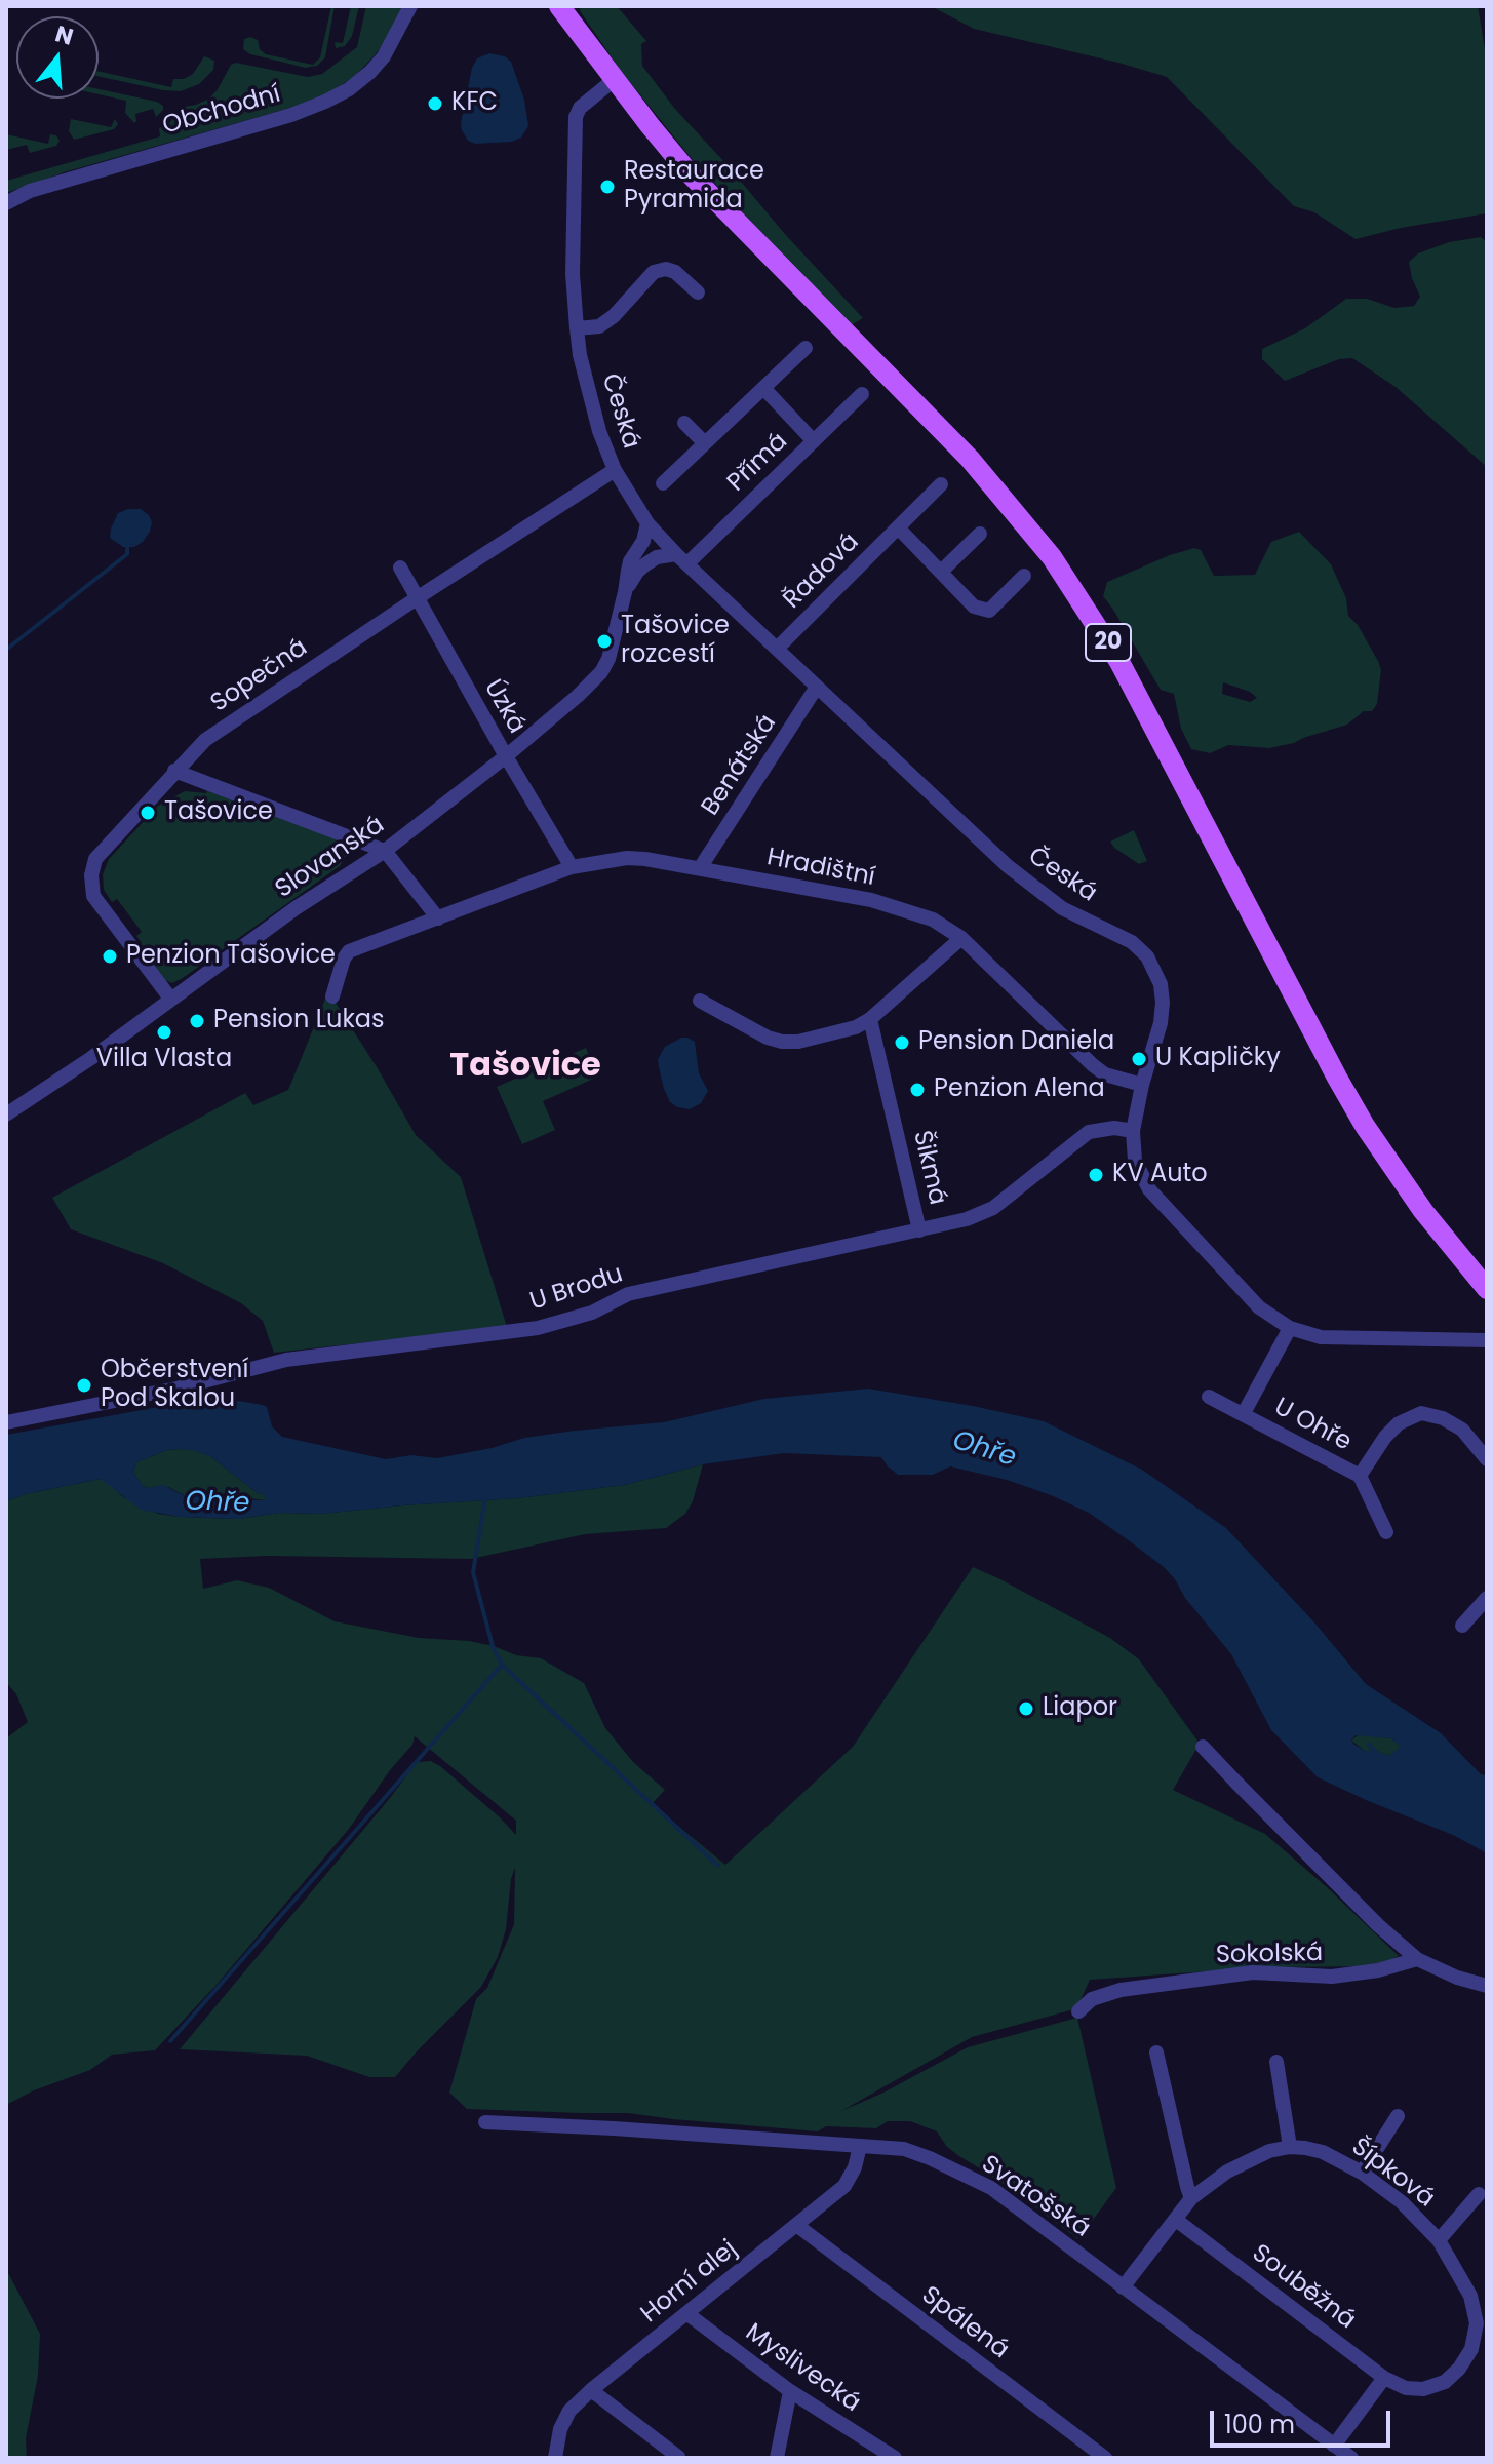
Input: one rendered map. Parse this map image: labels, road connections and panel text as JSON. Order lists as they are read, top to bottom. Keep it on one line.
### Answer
{"streets":{"main road":["20"],"street":["Obchodní","Česká","Přímá","Řadová","Sopečná","Úzká","Benátská","Slovanská","Hradištní","Šikmá","U Brodu","U Ohře","Sokolská","Šípková","Svatošská","Horní alej","Souběžná","Spálená","Myslivecká"]},"crossings":[["Česká","Přímá"],["Česká","Řadová"],["Česká","20"],["Česká","Sopečná"],["Česká","Benátská"],["Česká","Slovanská"],["Česká","Hradištní"],["Česká","U Brodu"],["Česká","U Ohře"],["Přímá","Slovanská"],["Sopečná","Úzká"],["Sopečná","Slovanská"],["Úzká","Slovanská"],["Úzká","Hradištní"],["Benátská","Hradištní"],["Šikmá","U Brodu"],["Šípková","Souběžná"],["Svatošská","Horní alej"],["Horní alej","Spálená"],["Horní alej","Myslivecká"]],"districts":["Tašovice"],"water":["Ohře"],"places":["KFC","Restaurace Pyramida","Tašovice rozcestí","Tašovice","Penzion Tašovice","Pension Lukas","Villa Vlasta","Pension Daniela","U Kapličky","Penzion Alena","KV Auto","Občerstvení Pod Skalou","Liapor"],"scale_bar":"100 m","north":"top"}
